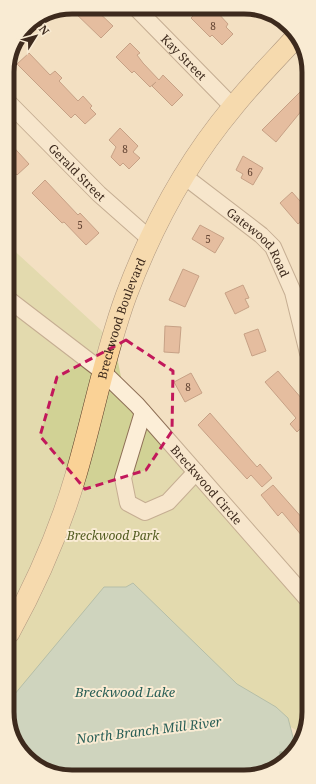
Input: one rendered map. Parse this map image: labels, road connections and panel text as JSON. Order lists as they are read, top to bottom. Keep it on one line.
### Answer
{"streets":{"main road":["Breckwood Boulevard"],"street":["Kay Street","Gerald Street","Gatewood Road","Breckwood Circle"]},"crossings":[["Kay Street","Breckwood Boulevard"],["Gerald Street","Breckwood Boulevard"],["Gatewood Road","Breckwood Boulevard"],["Breckwood Boulevard","Breckwood Circle"]],"water":["Breckwood Lake","North Branch Mill River"],"parks":["Breckwood Park"],"house_numbers":["8","8","6","5","5","8"],"north":"top right"}
